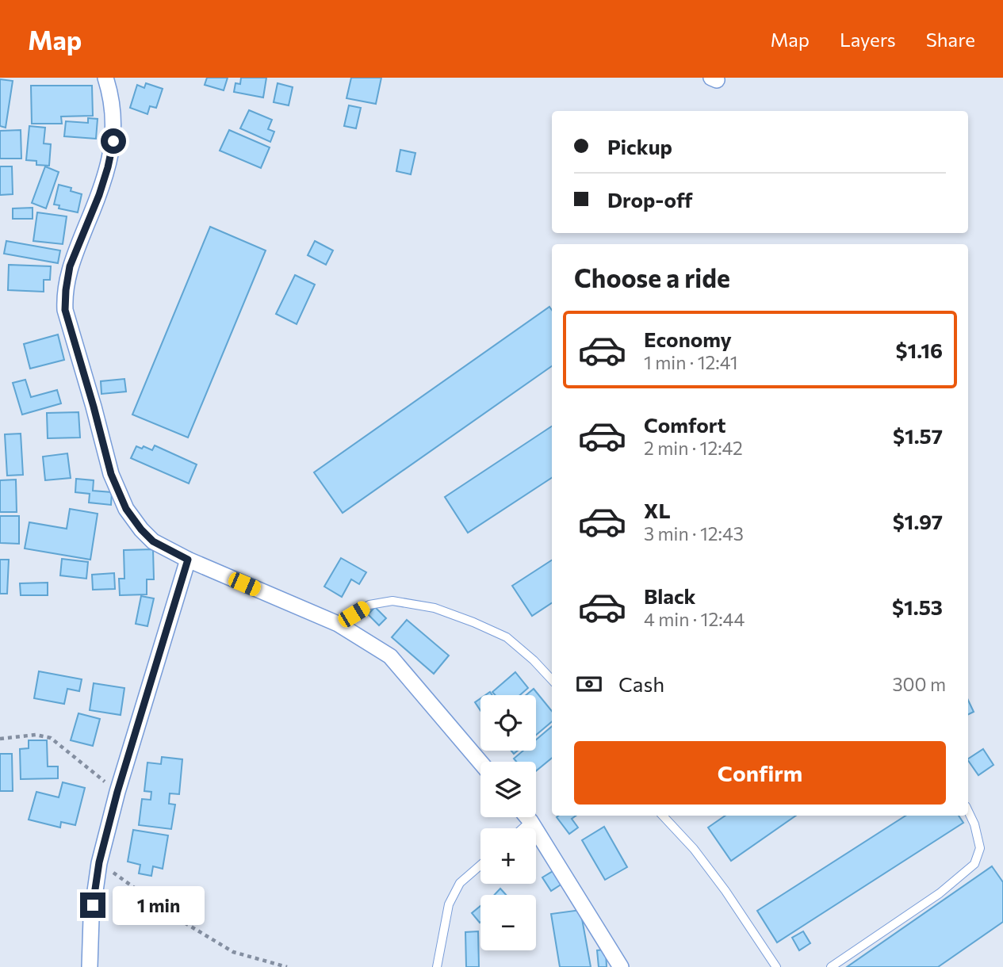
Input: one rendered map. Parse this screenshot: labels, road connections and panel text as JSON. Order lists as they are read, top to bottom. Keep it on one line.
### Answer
{"page":{"header":"Map","nav":["Map","Layers","Share"],"banner":["Pickup","Drop-off"],"heading":"Choose a ride","list":[{"name":"Economy","note":"1 min · 12:41","value":"$1.16"},{"name":"Comfort","note":"2 min · 12:42","value":"$1.57"},{"name":"XL","note":"3 min · 12:43","value":"$1.97"},{"name":"Black","note":"4 min · 12:44","value":"$1.53"}],"pay":["Cash","300 m"],"map_buttons":["+","−"],"buttons":"Confirm","bubble":"1 min"}}
